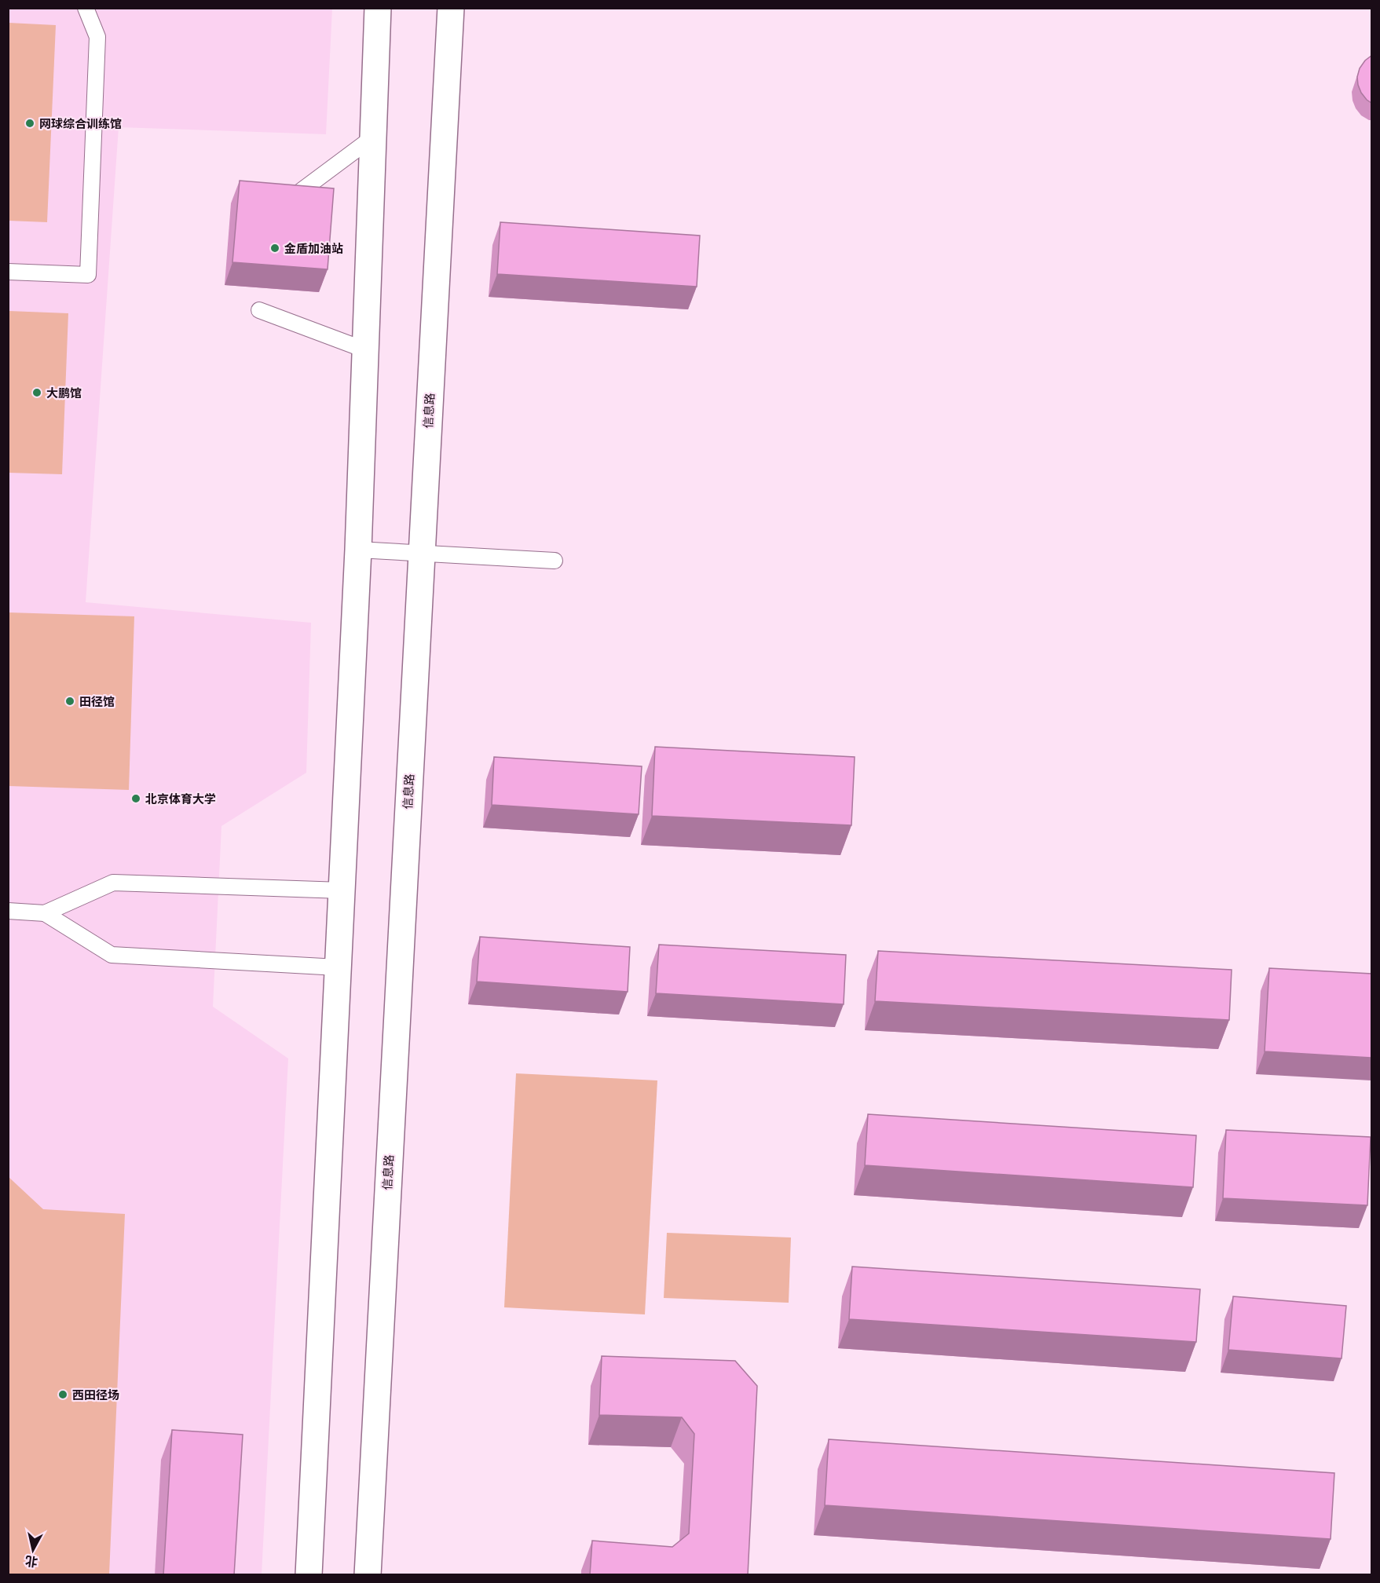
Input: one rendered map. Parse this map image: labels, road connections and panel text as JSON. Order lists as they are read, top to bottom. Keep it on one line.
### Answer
{"streets":{"main road":["信息路"]},"places":["网球综合训练馆","金盾加油站","大鹏馆","田径馆","北京体育大学","西田径场"],"north":"bottom"}
